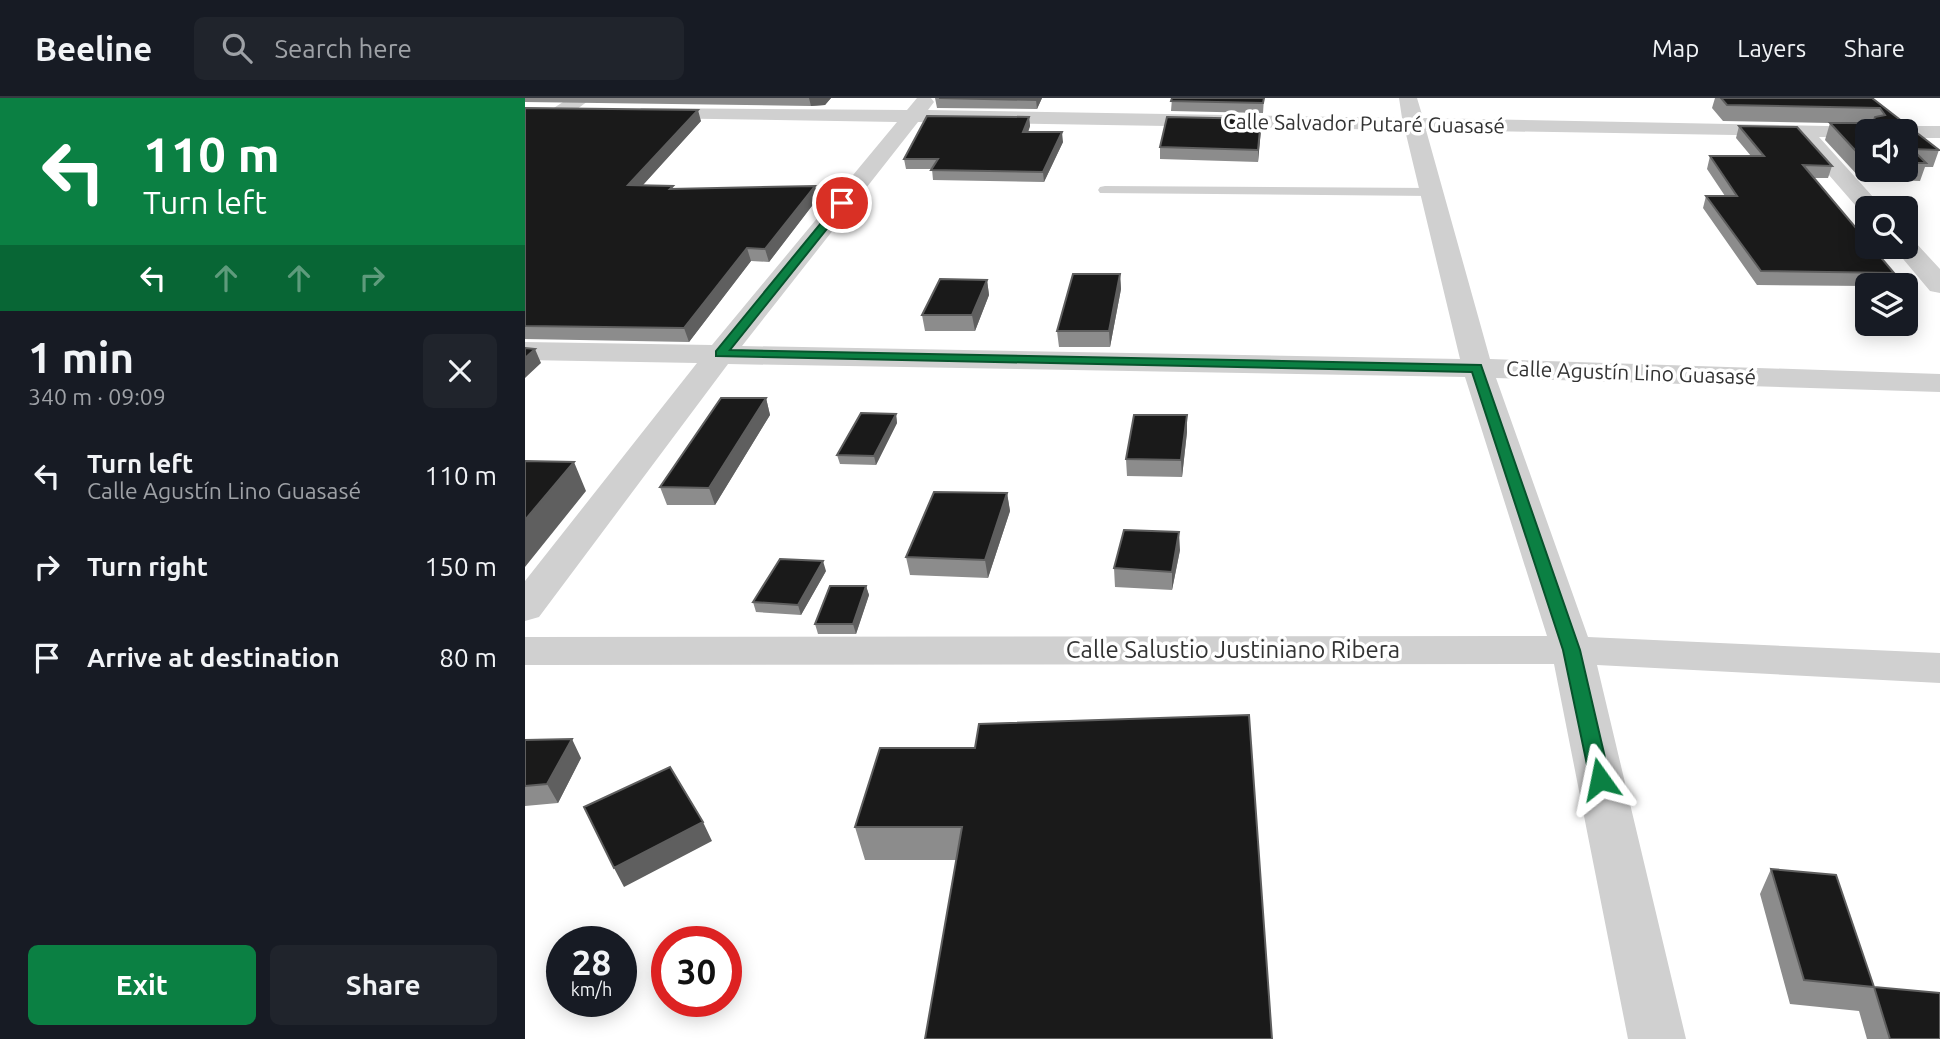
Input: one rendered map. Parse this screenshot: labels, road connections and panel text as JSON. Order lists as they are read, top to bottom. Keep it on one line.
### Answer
{"streets":{"street":["Calle Salvador Putaré Guasasé","Calle Agustín Lino Guasasé","Calle Salustio Justiniano Ribera"]},"page":{"header":"Beeline","search":"Search here","nav":["Map","Layers","Share"],"turn":["110 m","Turn left"],"heading":["1 min","340 m · 09:09"],"list":[{"name":"Turn left","note":"Calle Agustín Lino Guasasé","value":"110 m"},{"name":"Turn right","value":"150 m"},{"name":"Arrive at destination","value":"80 m"}],"speed":"28 km/h","limit":"30","buttons":["Exit","Share"]}}
